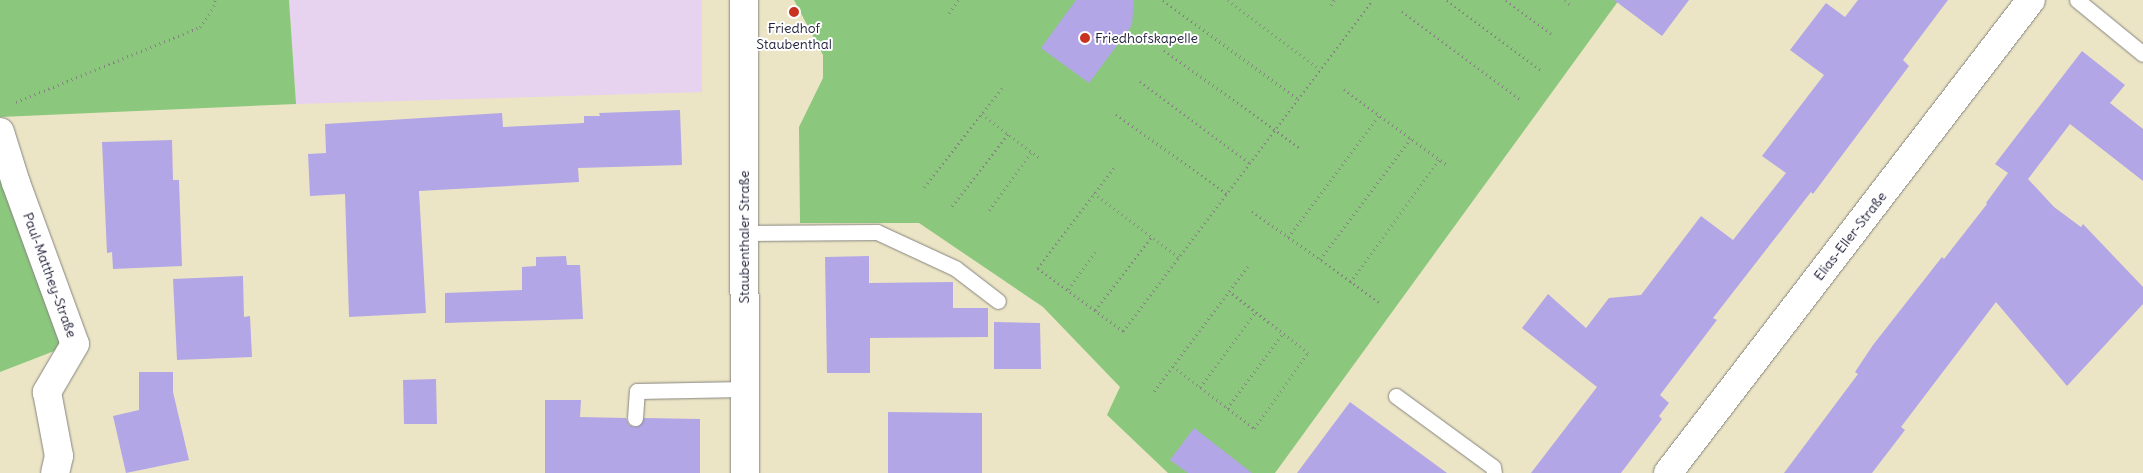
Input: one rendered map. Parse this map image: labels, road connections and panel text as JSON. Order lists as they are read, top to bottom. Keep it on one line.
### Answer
{"streets":{"street":["Elias-Eller-Straße","Staubenthaler Straße","Paul-Matthey-Straße"]},"places":["Friedhof Staubenthal","Friedhofskapelle"]}
